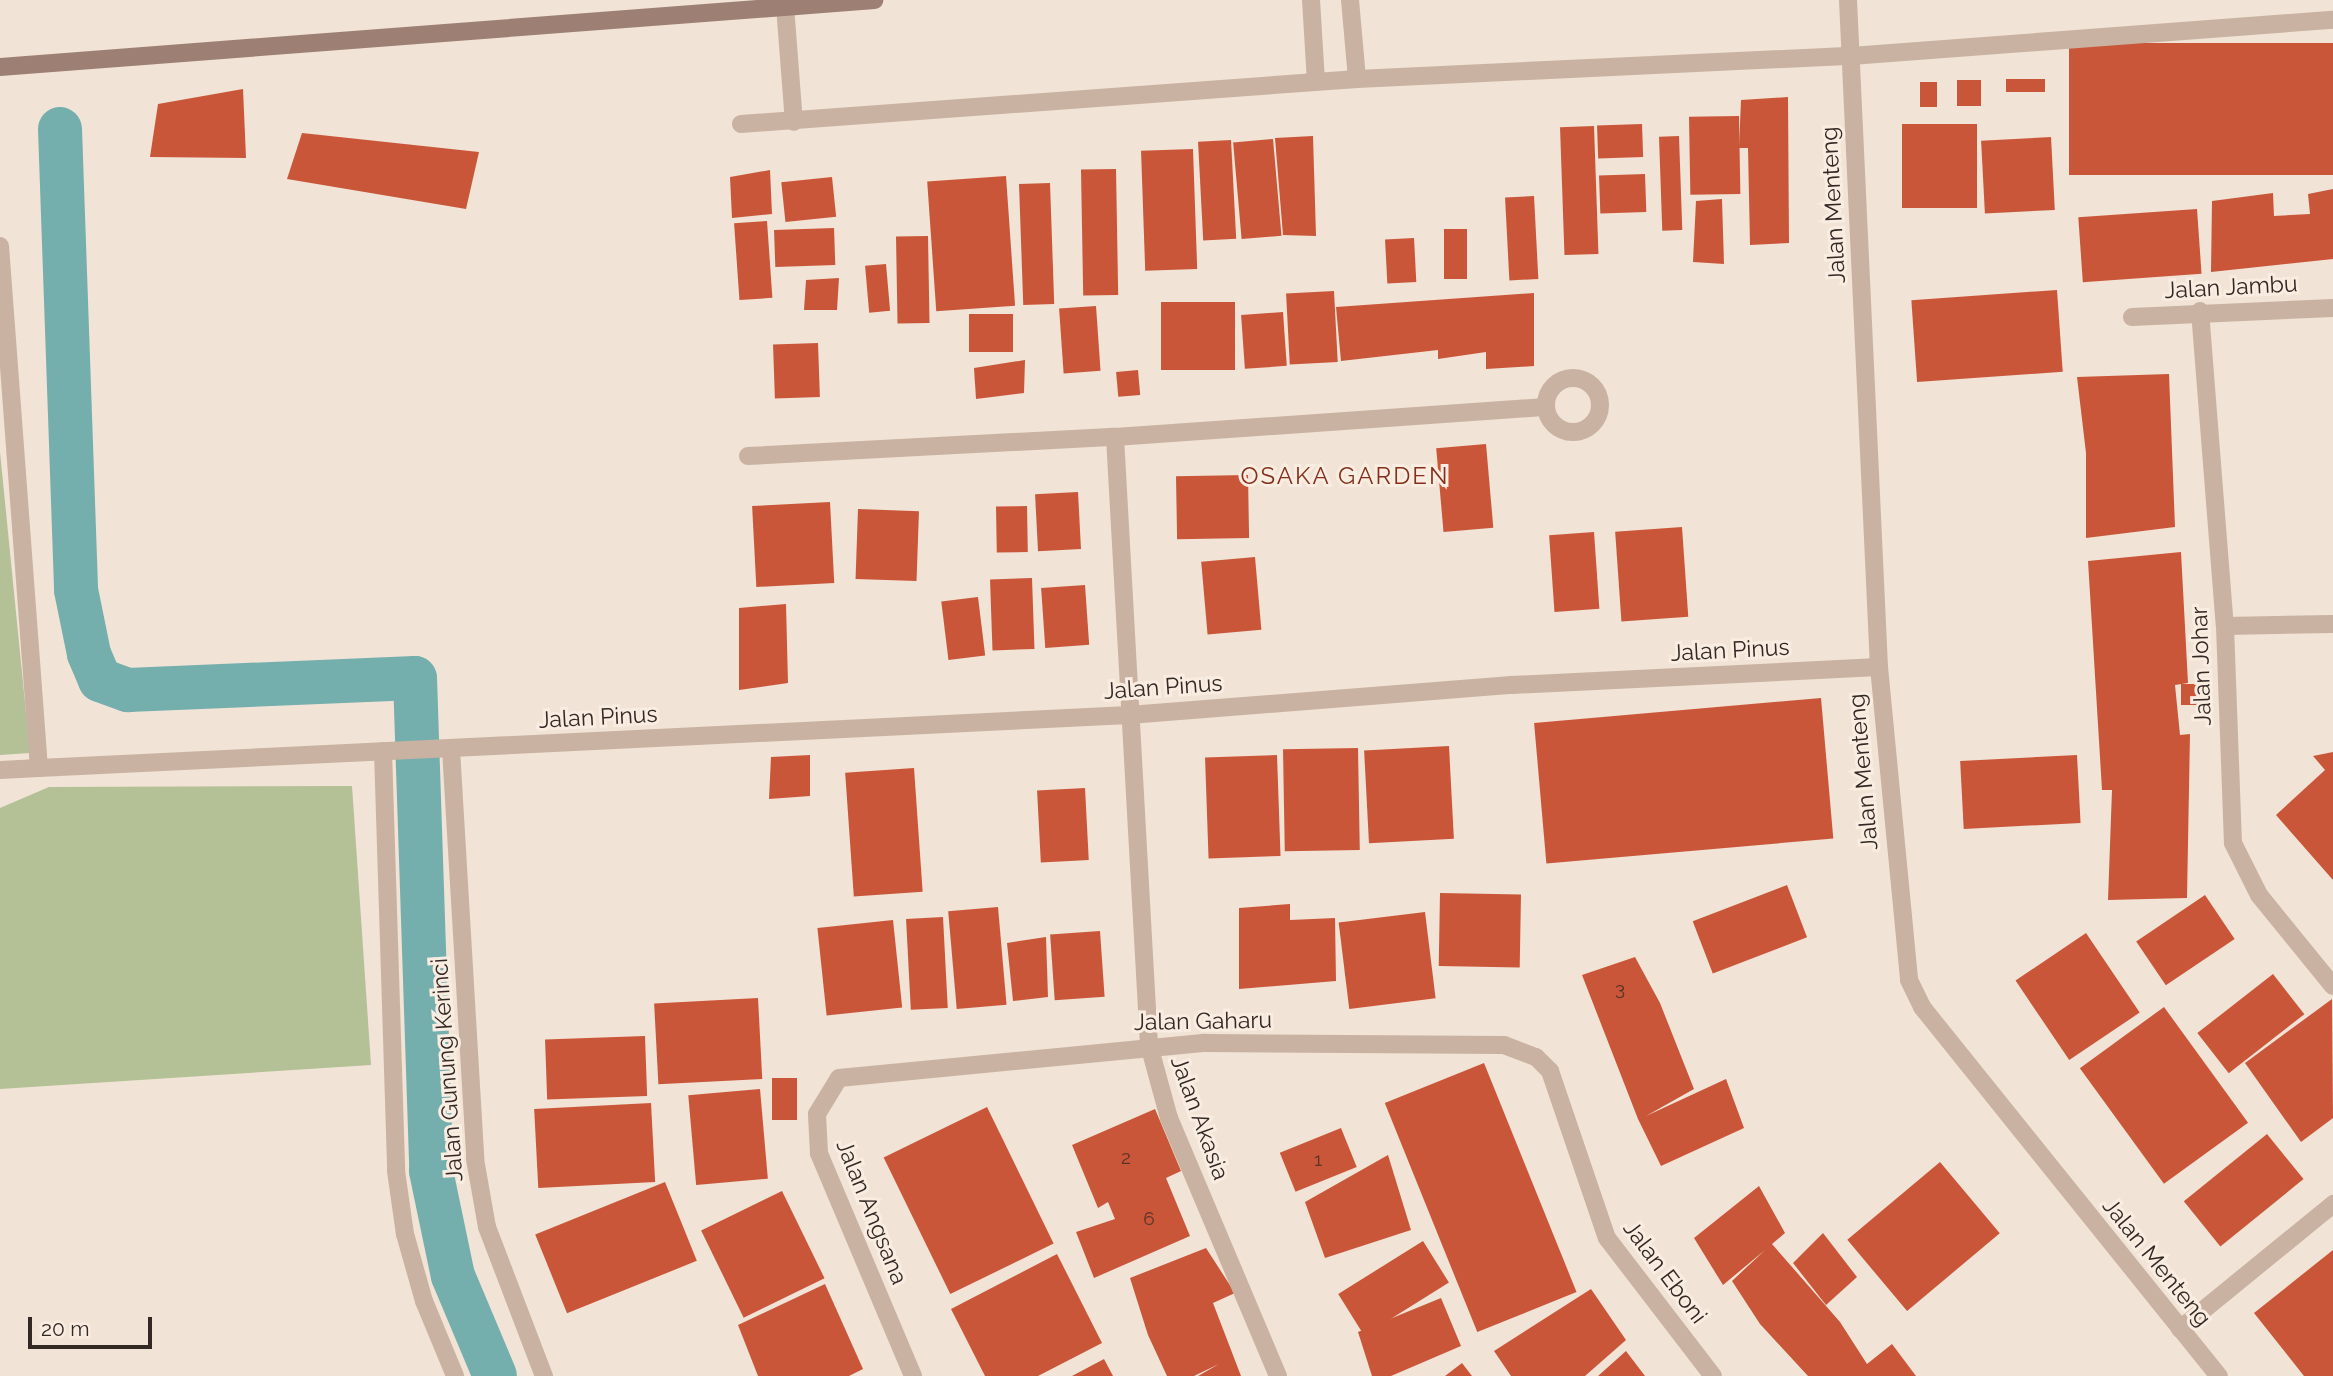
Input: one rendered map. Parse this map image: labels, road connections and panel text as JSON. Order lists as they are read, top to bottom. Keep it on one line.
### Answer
{"streets":{"street":["Jalan Menteng","Jalan Jambu","Jalan Pinus","Jalan Johar","Jalan Gaharu","Jalan Gunung Kerinci","Jalan Akasia","Jalan Angsana","Jalan Eboni"]},"crossings":[["Jalan Menteng","Jalan Pinus"],["Jalan Jambu","Jalan Johar"],["Jalan Pinus","Jalan Gunung Kerinci"],["Jalan Pinus","Jalan Akasia"],["Jalan Gaharu","Jalan Akasia"],["Jalan Gaharu","Jalan Angsana"],["Jalan Gaharu","Jalan Eboni"]],"districts":["OSAKA GARDEN"],"house_numbers":["3","2","1","6"],"scale_bar":"20 m"}
